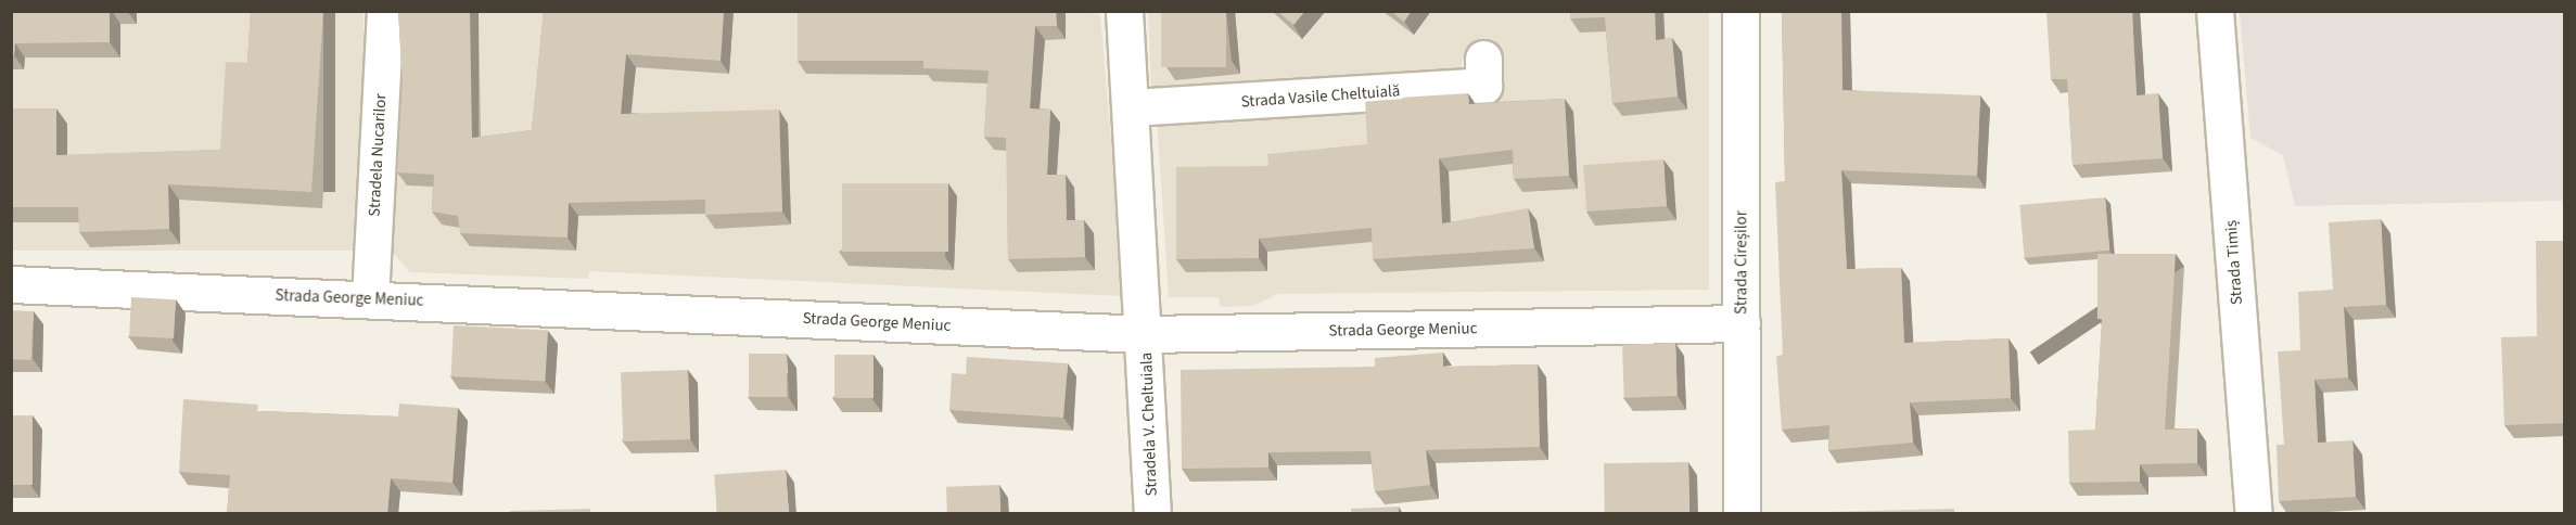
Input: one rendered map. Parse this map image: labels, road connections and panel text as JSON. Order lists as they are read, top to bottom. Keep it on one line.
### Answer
{"streets":{"street":["Strada Vasile Cheltuială","Stradela Nucarilor","Strada Cireșilor","Strada Timiș","Strada George Meniuc","Stradela V. Cheltuiala"]},"crossings":[["Stradela Nucarilor","Strada George Meniuc"],["Strada Cireșilor","Strada George Meniuc"],["Strada George Meniuc","Stradela V. Cheltuiala"]]}
